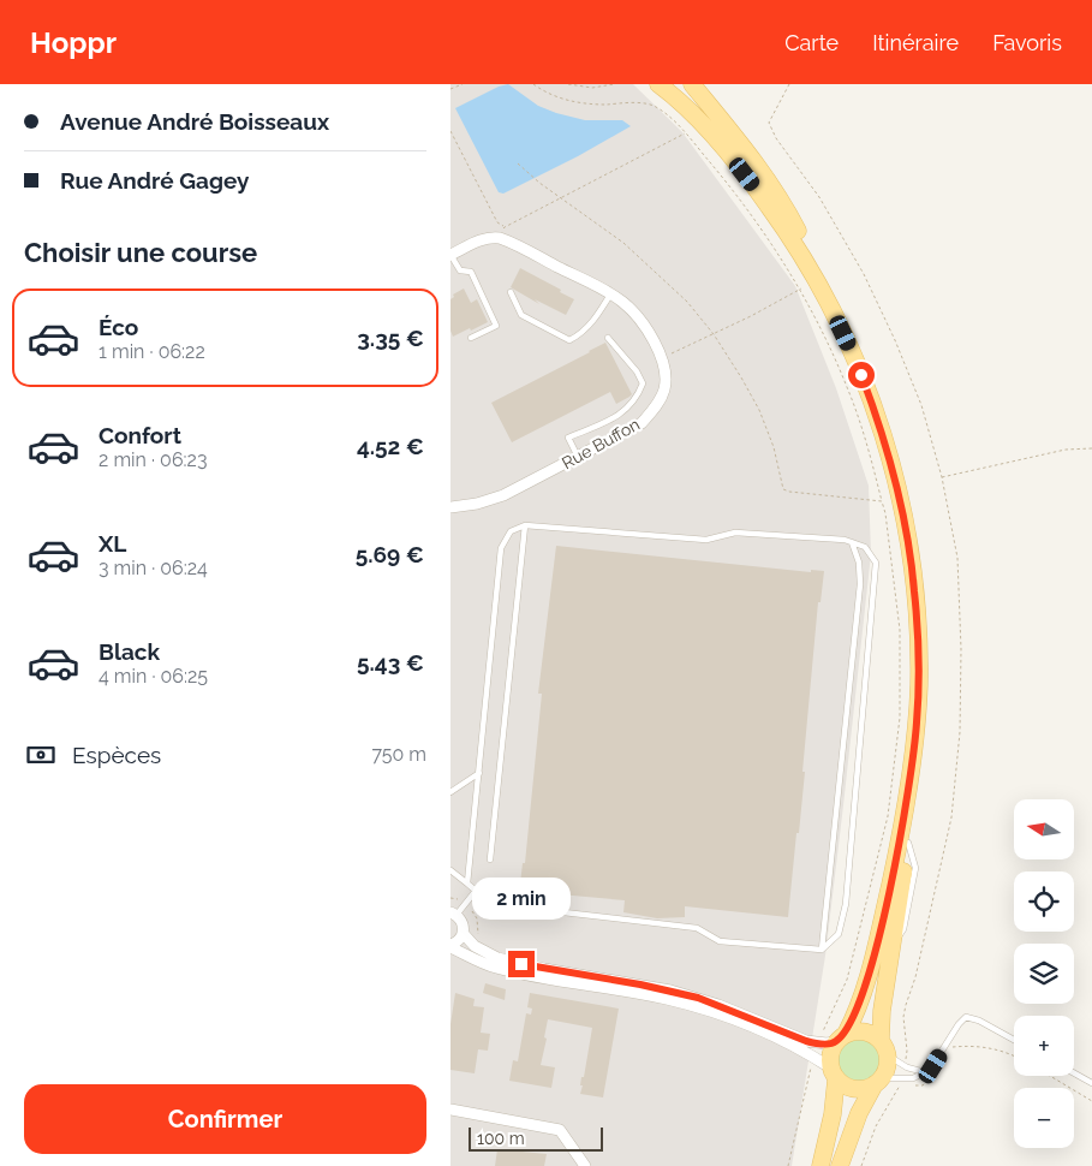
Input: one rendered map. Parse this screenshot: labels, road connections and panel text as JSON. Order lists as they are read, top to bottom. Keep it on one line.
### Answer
{"streets":{"street":["Rue Buffon"]},"scale_bar":"100 m","north":"left","page":{"header":"Hoppr","nav":["Carte","Itinéraire","Favoris"],"banner":["Avenue André Boisseaux","Rue André Gagey"],"heading":"Choisir une course","list":[{"name":"Éco","note":"1 min · 06:22","value":"3.35 €"},{"name":"Confort","note":"2 min · 06:23","value":"4.52 €"},{"name":"XL","note":"3 min · 06:24","value":"5.69 €"},{"name":"Black","note":"4 min · 06:25","value":"5.43 €"}],"pay":["Espèces","750 m"],"map_buttons":["+","−"],"bubble":"2 min","buttons":"Confirmer","scale":"100 m"}}
